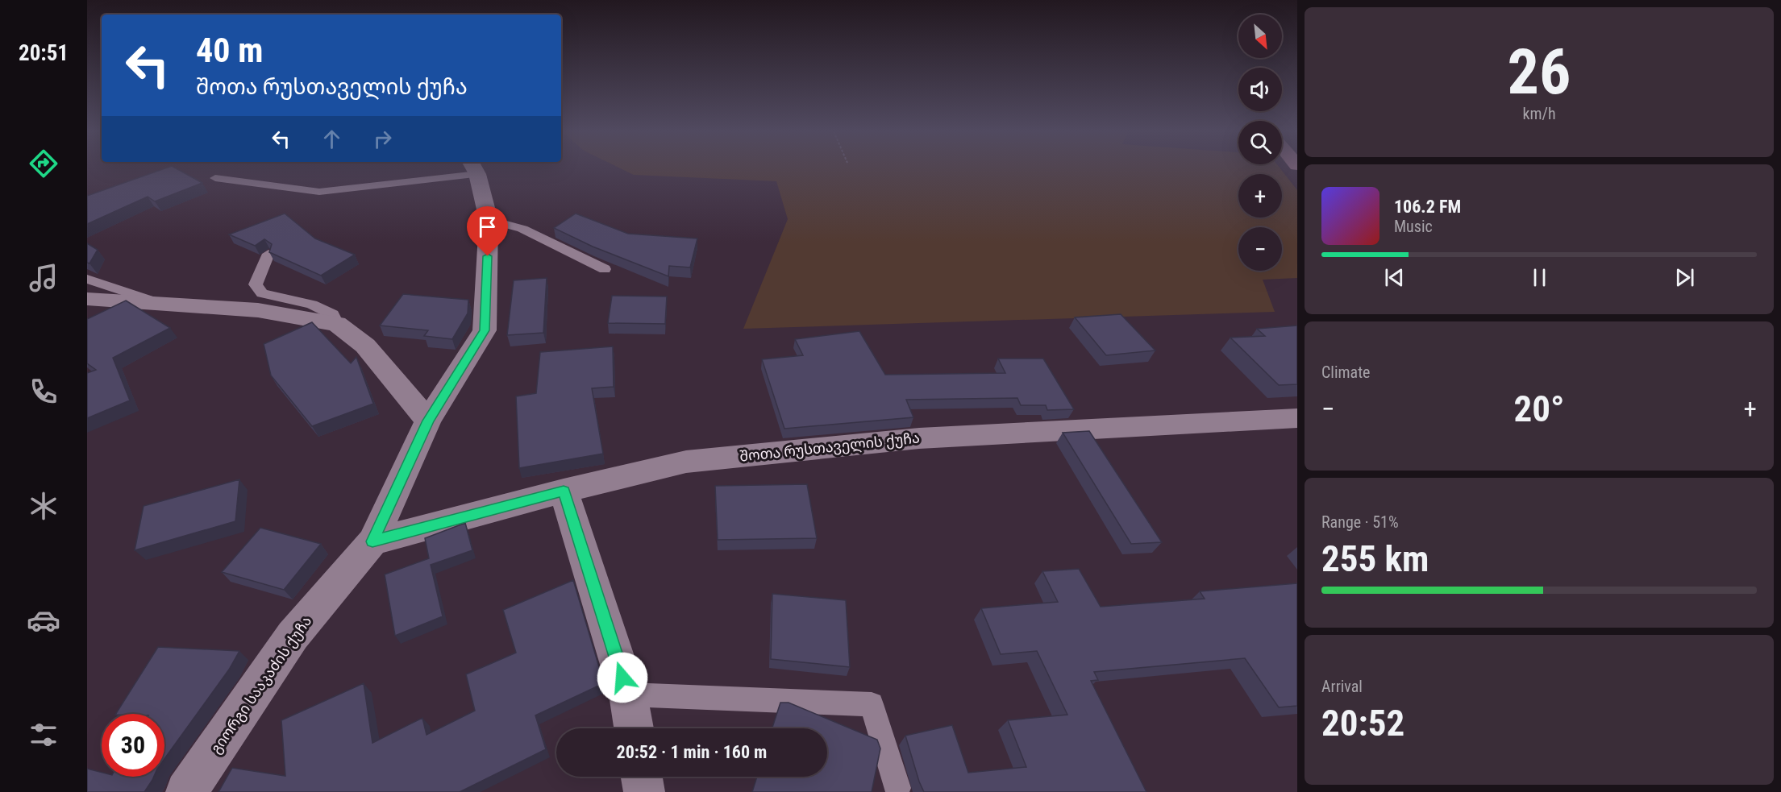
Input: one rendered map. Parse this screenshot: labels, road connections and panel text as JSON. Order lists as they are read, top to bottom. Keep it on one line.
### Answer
{"streets":{"street":["შოთა რუსთაველის ქუჩა","გიორგი სააკაძის ქუჩა"]},"crossings":[["შოთა რუსთაველის ქუჩა","გიორგი სააკაძის ქუჩა"]],"north":"bottom right","page":{"tabs":"20:51","tile":[["26","km/h"],"Climate",["Range · 51%","255 km"],["Arrival","20:52"]],"map_buttons":["+","−"],"turn":["40 m","შოთა რუსთაველის ქუჩა"],"song":["106.2 FM","Music"],"heat":["−","20°","+"],"limit":"30","trip":"20:52 · 1 min · 160 m"}}
